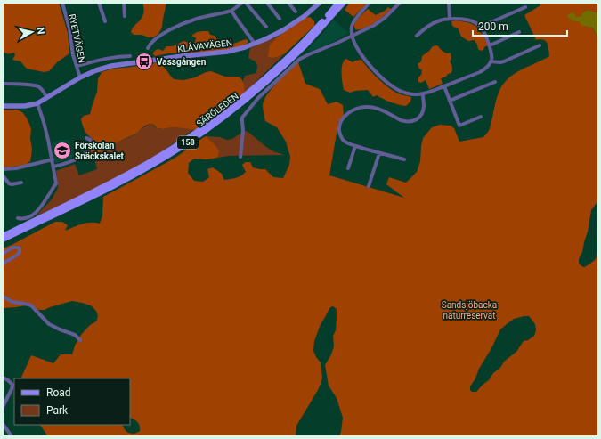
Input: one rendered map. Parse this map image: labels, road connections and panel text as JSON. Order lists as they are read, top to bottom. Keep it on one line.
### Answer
{"streets":{"main road":["SÄRÖLEDEN","158"],"street":["RYETVÄGEN","KLÅVAVÄGEN"]},"crossings":[["RYETVÄGEN","KLÅVAVÄGEN"]],"parks":["Sandsjöbacka naturreservat"],"places":{"bus stop":["Vassgången"],"school or university":["Förskolan Snäckskalet"]},"legend":["Road","Park"],"scale_bar":"200 m","north":"right"}
